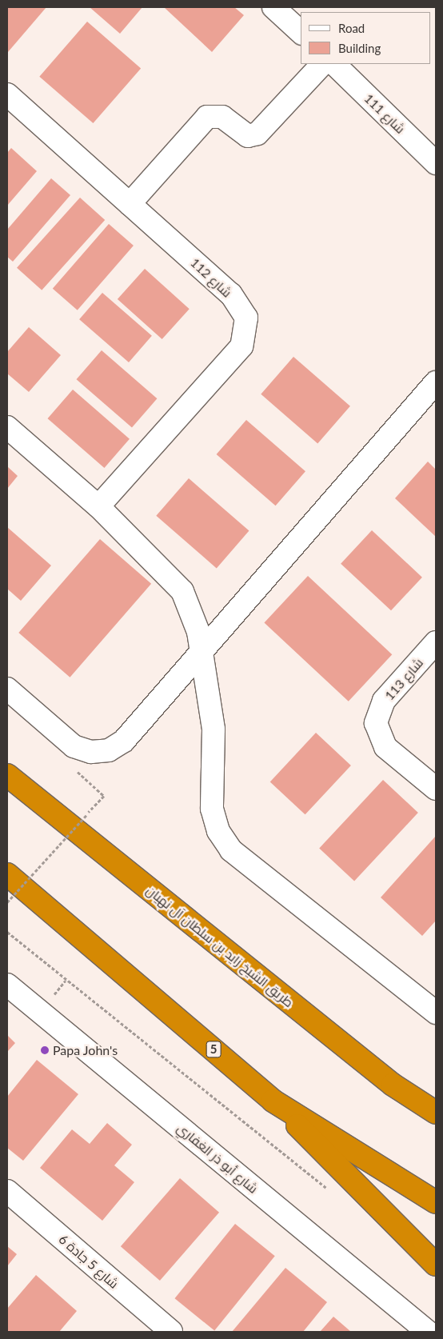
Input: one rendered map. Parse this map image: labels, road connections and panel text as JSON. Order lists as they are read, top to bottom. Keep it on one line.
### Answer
{"streets":{"highway":["طريق الشيخ زايد بن سلطان آل نهيان","5"],"street":["شارع 111","شارع 112","شارع 113","شارع أبو ذر الغفاري","شارع 5 جادة 6"]},"places":["Papa John's"],"legend":["Road","Building"]}
